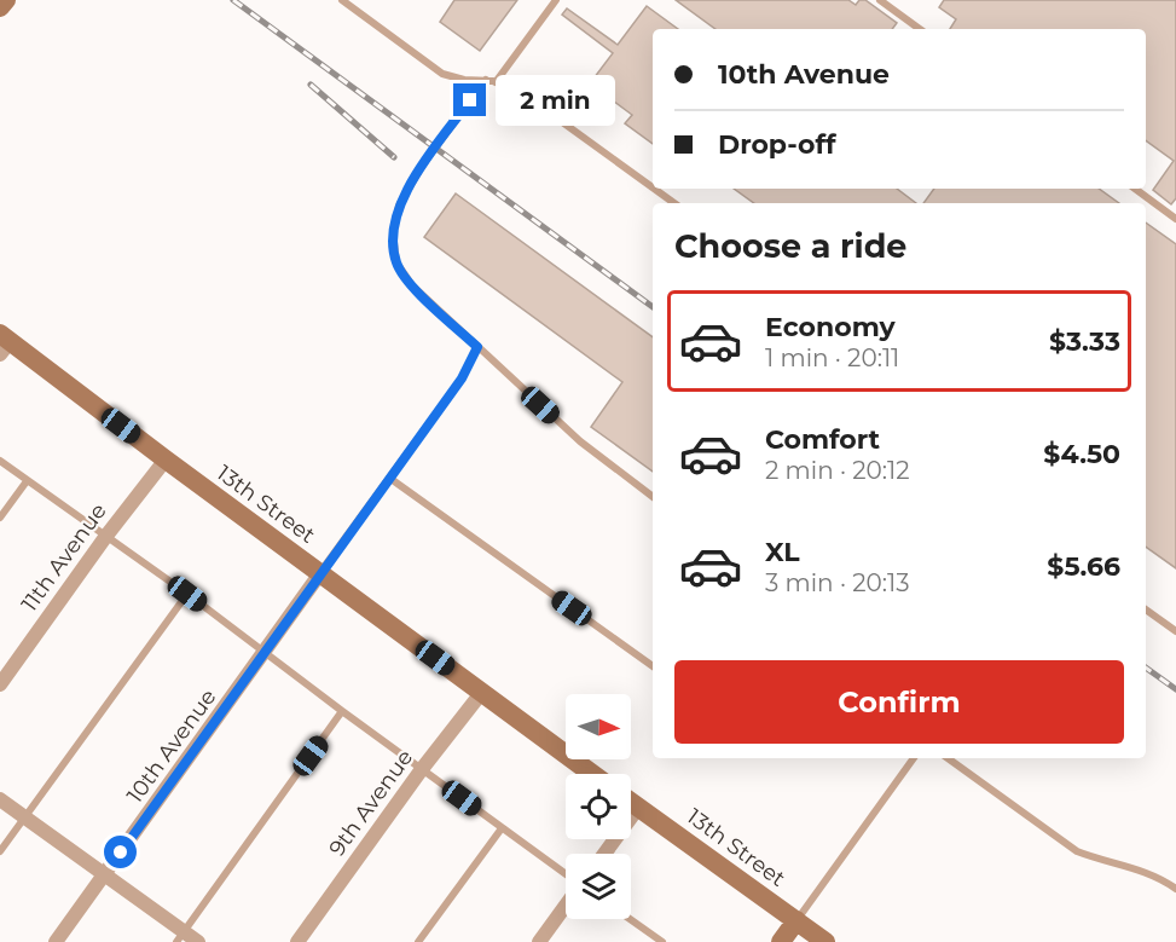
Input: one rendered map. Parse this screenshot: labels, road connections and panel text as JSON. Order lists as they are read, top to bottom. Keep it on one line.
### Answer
{"streets":{"street":["13th Street","11th Avenue","10th Avenue","9th Avenue"]},"crossings":[["13th Street","11th Avenue"],["13th Street","10th Avenue"],["13th Street","9th Avenue"]],"north":"right","page":{"banner":["10th Avenue","Drop-off"],"bubble":"2 min","heading":"Choose a ride","list":[{"name":"Economy","note":"1 min · 20:11","value":"$3.33"},{"name":"Comfort","note":"2 min · 20:12","value":"$4.50"},{"name":"XL","note":"3 min · 20:13","value":"$5.66"}],"buttons":"Confirm"}}
